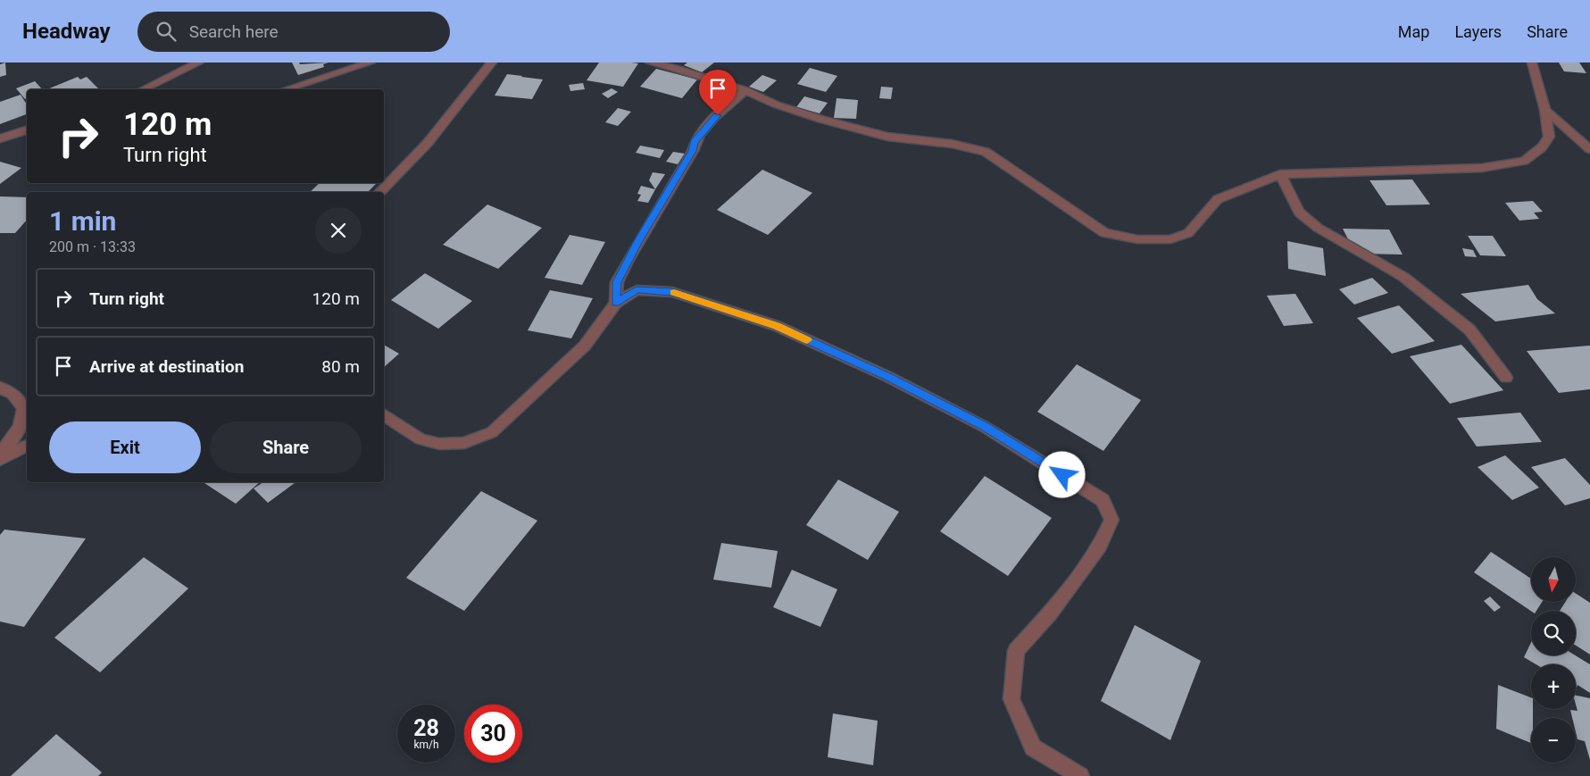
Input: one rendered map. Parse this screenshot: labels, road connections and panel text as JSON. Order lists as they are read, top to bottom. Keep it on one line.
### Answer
{"north":"bottom","page":{"header":"Headway","search":"Search here","nav":["Map","Layers","Share"],"turn":["120 m","Turn right"],"heading":["1 min","200 m · 13:33"],"list":[{"name":"Turn right","value":"120 m"},{"name":"Arrive at destination","value":"80 m"}],"buttons":["Exit","Share"],"map_buttons":["+","−"],"speed":"28 km/h","limit":"30"}}
